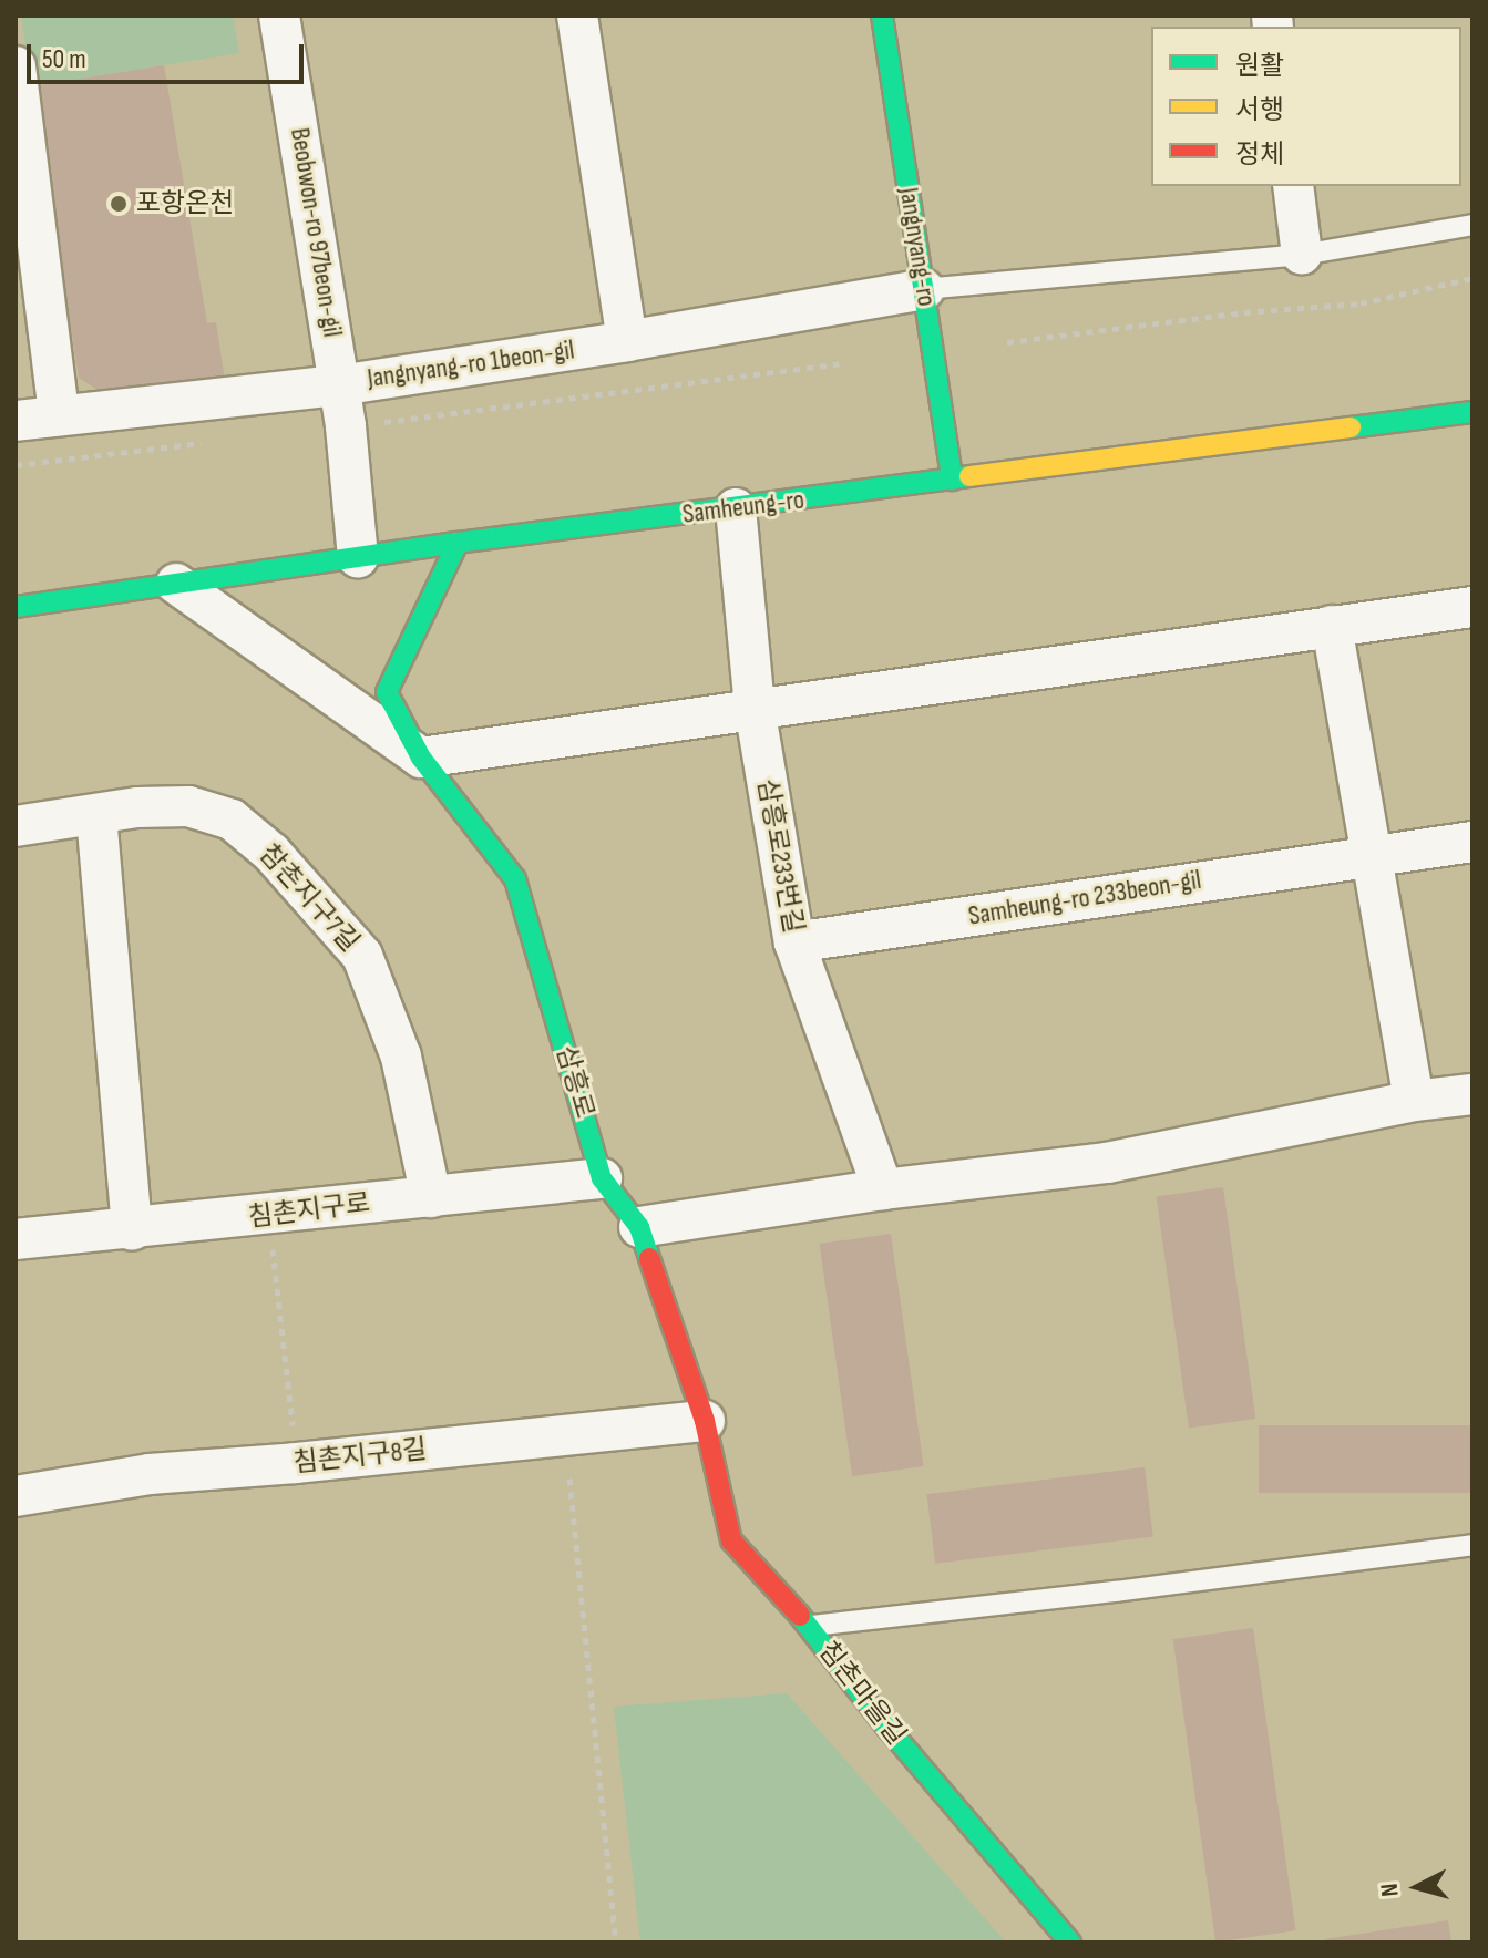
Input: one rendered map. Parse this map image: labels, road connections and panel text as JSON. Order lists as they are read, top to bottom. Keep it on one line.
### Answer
{"streets":{"main road":["Jangnyang-ro","Samheung-ro","삼흥로","침촌마을길"],"street":["Beobwon-ro 97beon-gil","Jangnyang-ro 1beon-gil","삼흥로233번길","참촌지구7길","Samheung-ro 233beon-gil","침촌지구로","침촌지구8길"]},"crossings":[["Beobwon-ro 97beon-gil","Jangnyang-ro 1beon-gil"],["Beobwon-ro 97beon-gil","Samheung-ro"],["Jangnyang-ro","Jangnyang-ro 1beon-gil"],["Jangnyang-ro","Samheung-ro"],["Samheung-ro","삼흥로233번길"],["Samheung-ro","삼흥로"],["삼흥로233번길","Samheung-ro 233beon-gil"],["참촌지구7길","침촌지구로"],["삼흥로","침촌지구로"],["삼흥로","침촌지구8길"],["삼흥로","침촌마을길"],["침촌지구8길","침촌마을길"]],"places":["포항온천"],"legend":["원활","서행","정체"],"scale_bar":"50 m","north":"left"}
